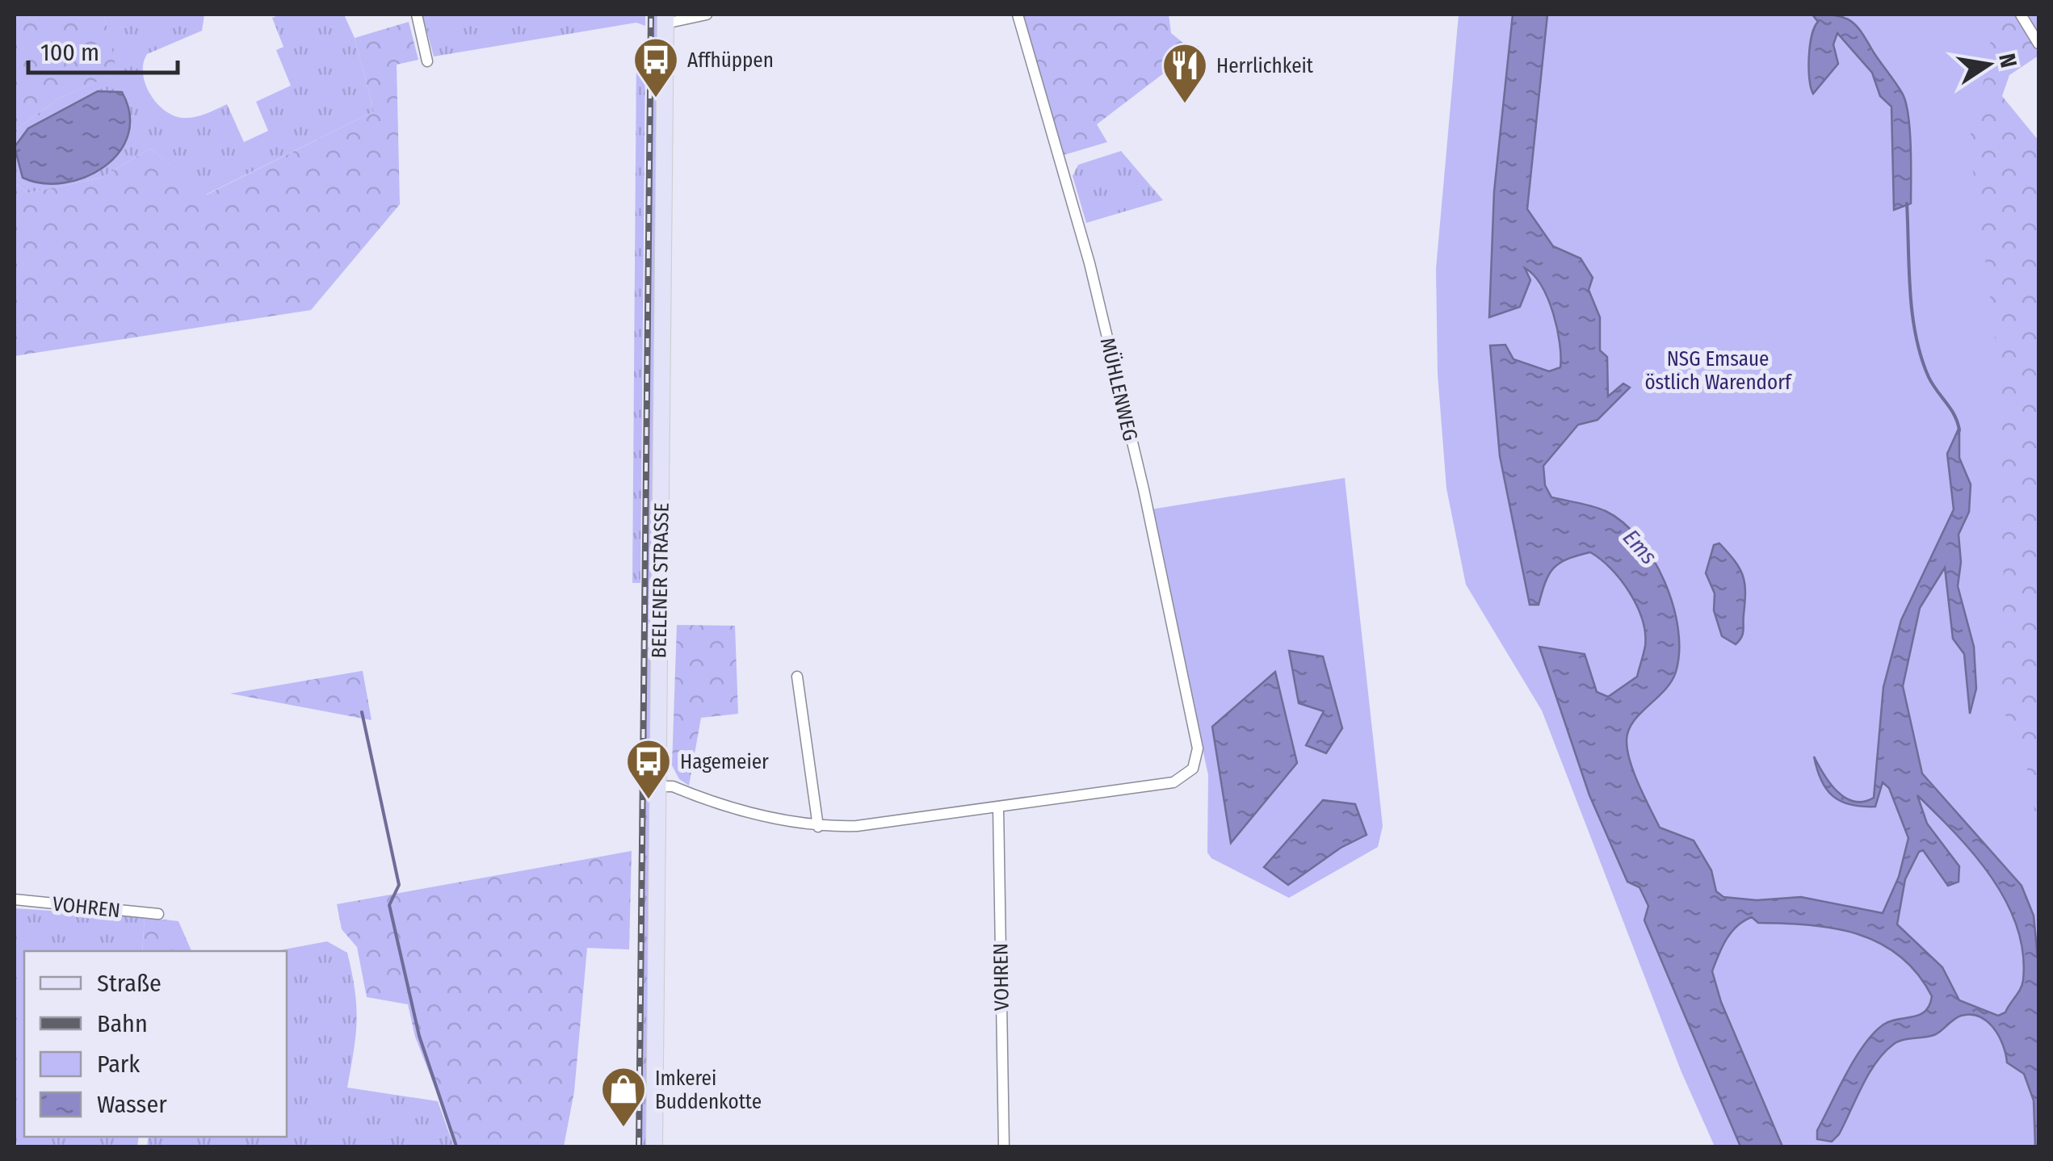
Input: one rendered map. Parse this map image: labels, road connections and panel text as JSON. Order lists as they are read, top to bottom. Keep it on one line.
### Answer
{"streets":{"main road":["BEELENER STRASSE"],"street":["MÜHLENWEG","VOHREN"]},"crossings":[["MÜHLENWEG","VOHREN"]],"water":["Ems"],"parks":["NSG Emsaue östlich Warendorf"],"places":{"bus stop":["Affhüppen","Hagemeier"],"restaurant":["Herrlichkeit"],"shop":["Imkerei Buddenkotte"]},"legend":["Straße","Bahn","Park","Wasser"],"scale_bar":"100 m","north":"right"}
